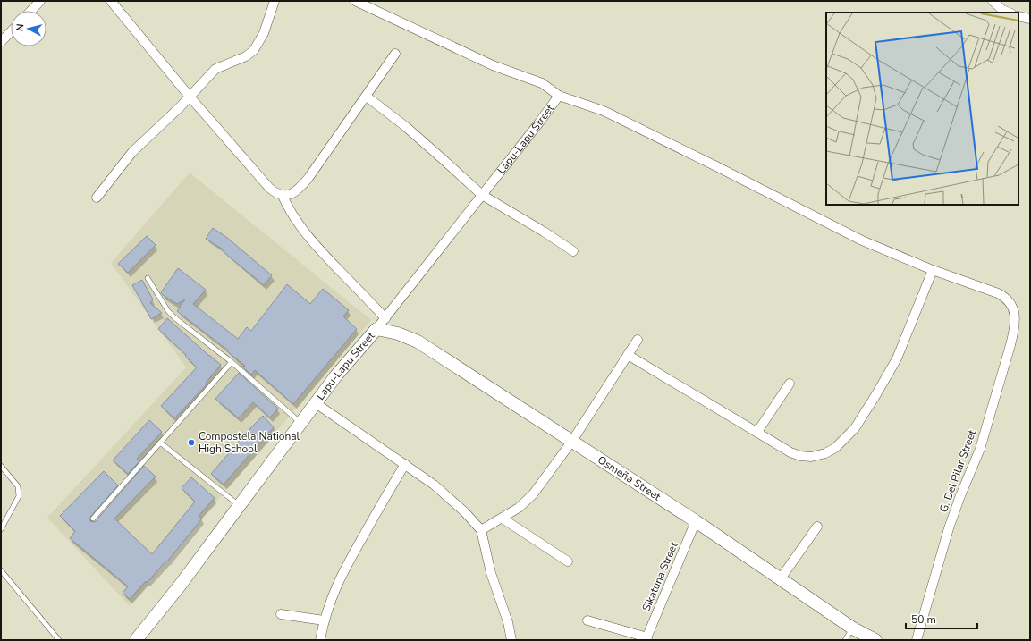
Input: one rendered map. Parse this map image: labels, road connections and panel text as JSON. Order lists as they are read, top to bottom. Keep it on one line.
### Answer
{"streets":{"street":["Lapu-Lapu Street","G. Del Pilar Street","Osmeña Street","Sikatuna Street"]},"crossings":[["Lapu-Lapu Street","Osmeña Street"],["Osmeña Street","Sikatuna Street"]],"places":["Compostela National High School"],"scale_bar":"50 m","north":"left"}
